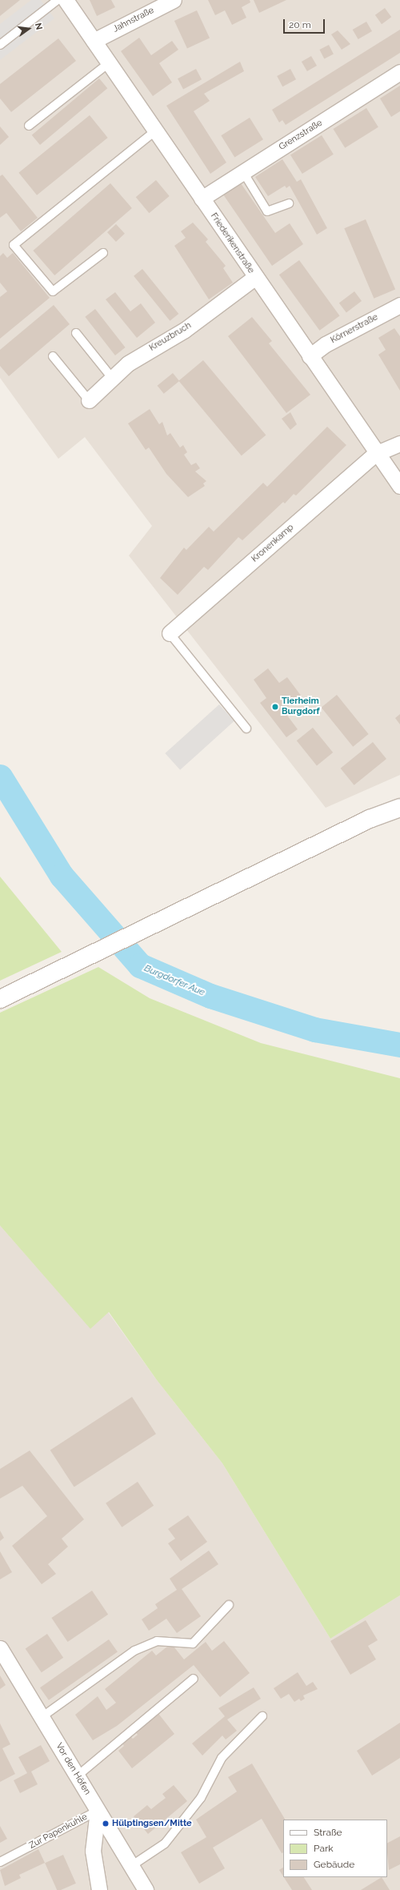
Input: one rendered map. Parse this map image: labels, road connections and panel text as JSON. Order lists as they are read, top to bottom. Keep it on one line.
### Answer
{"streets":{"street":["Jahnstraße","Grenzstraße","Friederikenstraße","Körnerstraße","Kreuzbruch","Kronenkamp","Vor den Höfen","Zur Papenkuhle"]},"crossings":[["Jahnstraße","Friederikenstraße"],["Grenzstraße","Friederikenstraße"],["Friederikenstraße","Körnerstraße"],["Friederikenstraße","Kreuzbruch"],["Friederikenstraße","Kronenkamp"],["Vor den Höfen","Zur Papenkuhle"]],"water":["Burgdorfer Aue"],"places":["Tierheim Burgdorf","Hülptingsen/Mitte"],"legend":["Straße","Park","Gebäude"],"scale_bar":"20 m","north":"right"}
